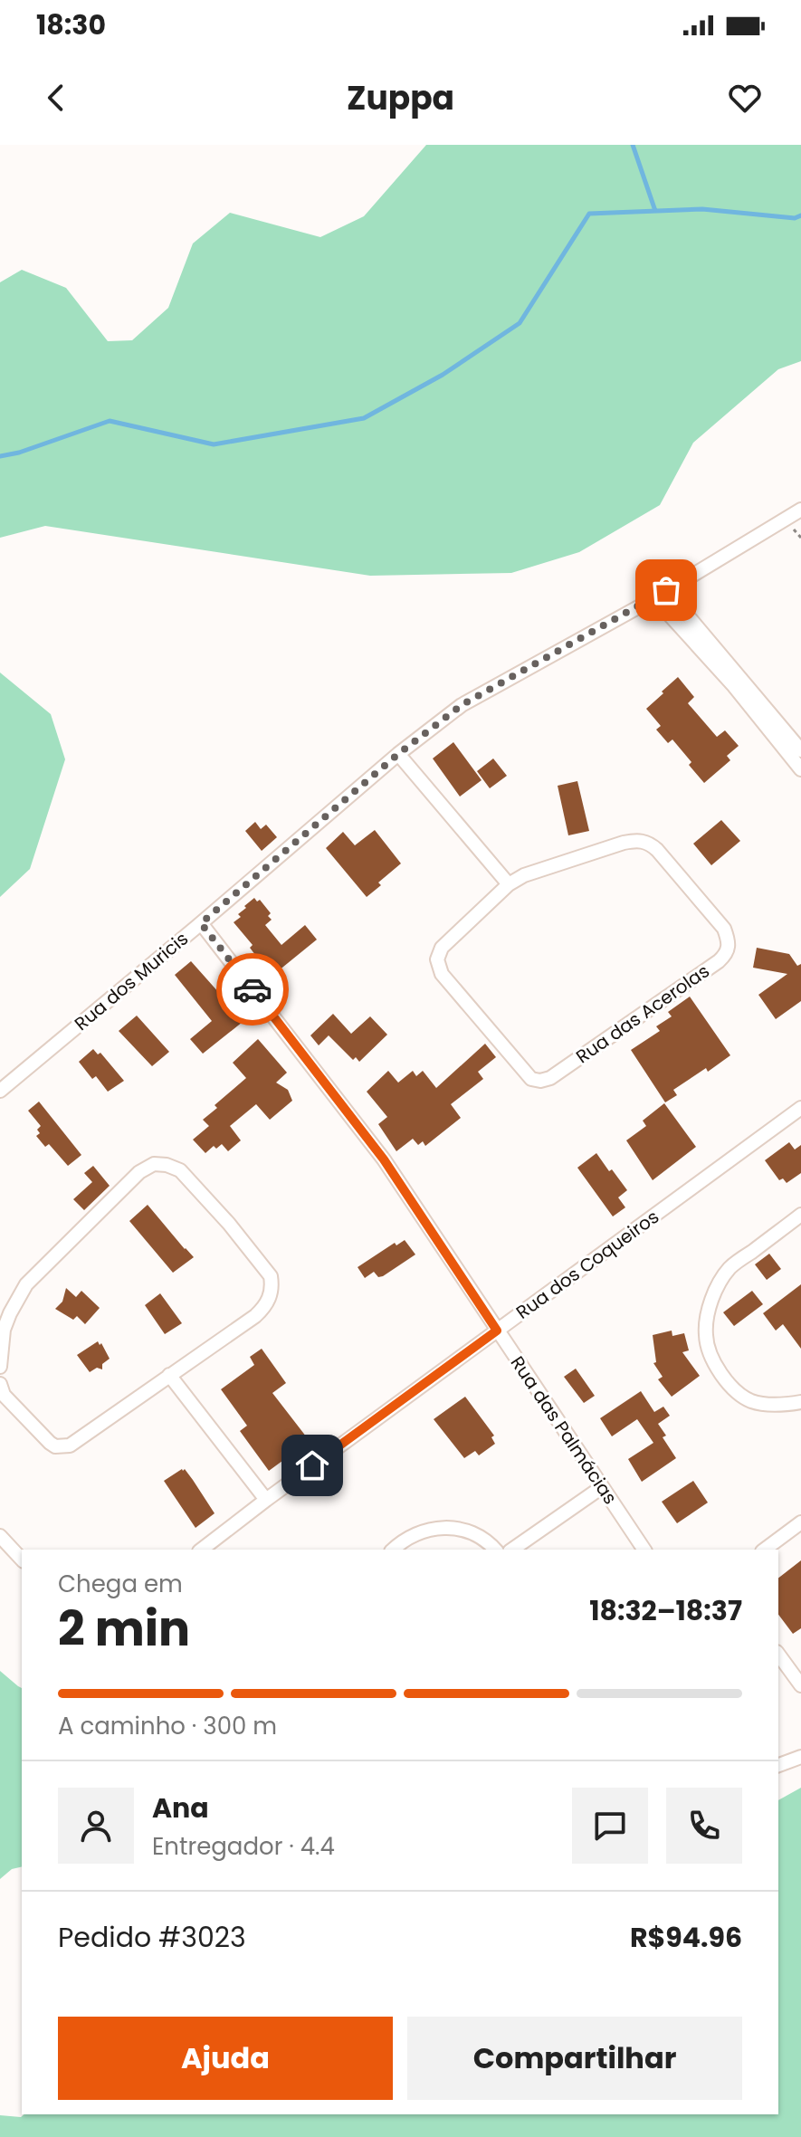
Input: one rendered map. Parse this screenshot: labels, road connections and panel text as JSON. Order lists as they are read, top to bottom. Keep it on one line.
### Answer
{"streets":{"street":["Rua dos Muricis","Rua das Acerolas","Rua dos Coqueiros","Rua das Palmácias"]},"crossings":[["Rua dos Muricis","Rua das Palmácias"],["Rua dos Coqueiros","Rua das Palmácias"]],"page":{"status":"18:30","header":"Zuppa","heading":["2 min","Chega em","18:32–18:37"],"panel":["Ana","Entregador · 4.4","Pedido #3023","R$94.96"],"bar":"A caminho · 300 m","buttons":["Ajuda","Compartilhar"]}}
